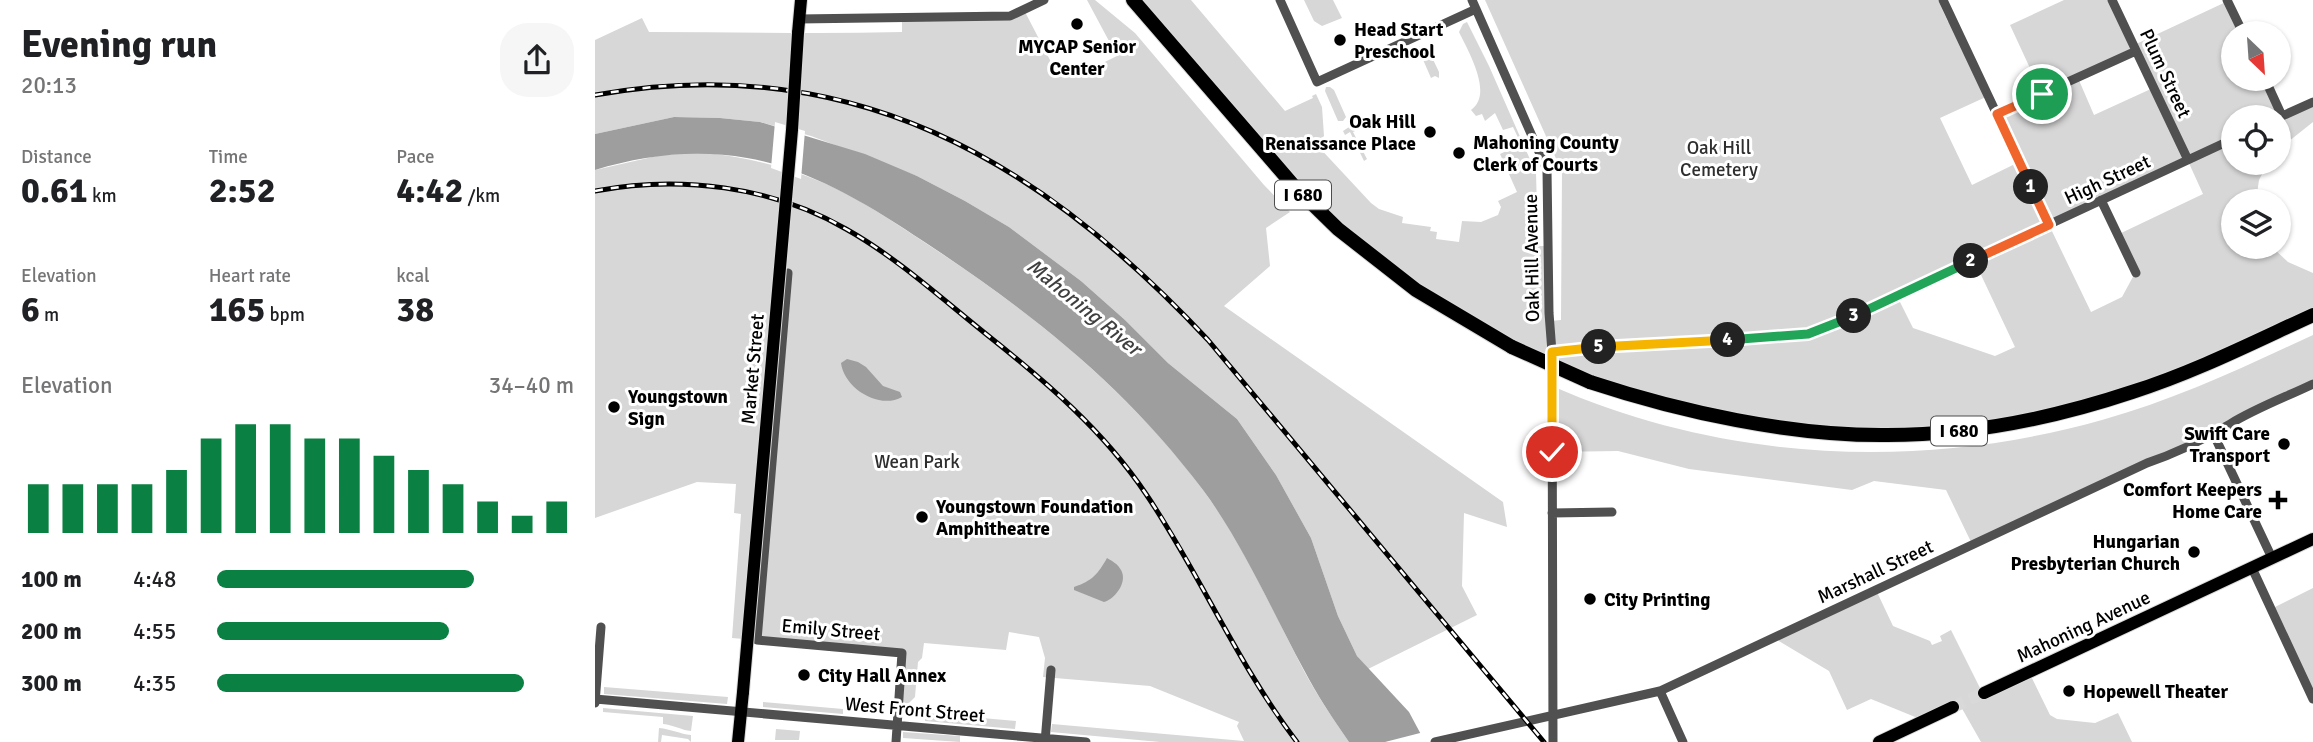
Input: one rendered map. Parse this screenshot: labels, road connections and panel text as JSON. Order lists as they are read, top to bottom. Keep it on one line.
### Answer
{"streets":{"highway":["I 680"],"main road":["Market Street","Mahoning Avenue"],"street":["Plum Street","High Street","Oak Hill Avenue","Marshall Street","Emily Street","West Front Street"]},"crossings":[["Plum Street","High Street"],["High Street","Oak Hill Avenue"],["Oak Hill Avenue","Marshall Street"],["Market Street","West Front Street"],["Emily Street","West Front Street"]],"water":["Mahoning River"],"parks":["Oak Hill Cemetery","Wean Park"],"places":{"other":["MYCAP Senior Center","Head Start Preschool","Oak Hill Renaissance Place","Mahoning County Clerk of Courts","Youngstown Sign","Swift Care Transport","Youngstown Foundation Amphitheatre","Hungarian Presbyterian Church","City Printing","City Hall Annex","Hopewell Theater"],"health":["Comfort Keepers Home Care"]},"north":"bottom right","page":{"heading":["Evening run","20:13"],"stats":[["Distance","0.61 km"],["Time","2:52"],["Pace","4:42 /km"],["Elevation","6 m"],["Heart rate","165 bpm"],["kcal","38"]],"pins":["1","2","3","4","5"],"chart":["Elevation","34–40 m"],"list":[{"name":"100 m","note":"4:48"},{"name":"200 m","note":"4:55"},{"name":"300 m","note":"4:35"}]}}
